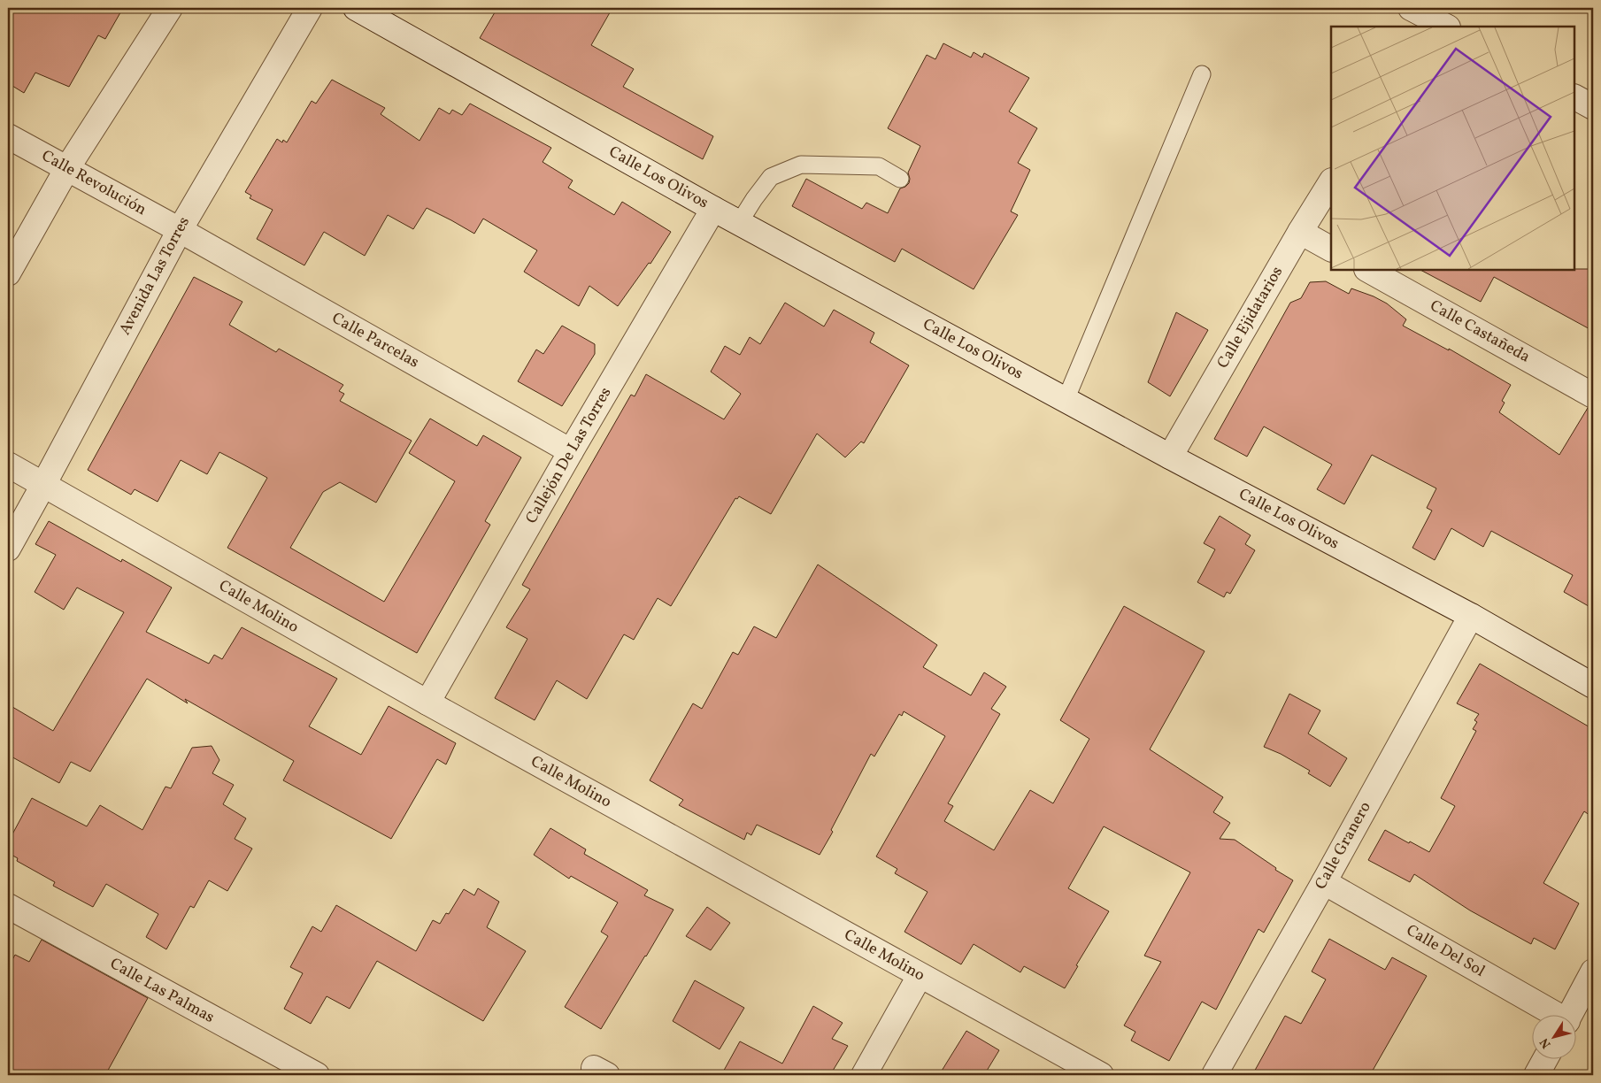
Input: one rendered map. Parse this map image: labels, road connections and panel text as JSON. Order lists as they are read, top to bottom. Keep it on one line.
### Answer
{"streets":{"street":["Calle Los Olivos","Calle Revolución","Avenida Las Torres","Calle Ejidatarios","Calle Castañeda","Calle Parcelas","Callejón De Las Torres","Calle Molino","Calle Granero","Calle Del Sol","Calle Las Palmas"]},"crossings":[["Calle Los Olivos","Calle Ejidatarios"],["Calle Los Olivos","Callejón De Las Torres"],["Calle Los Olivos","Calle Granero"],["Calle Revolución","Avenida Las Torres"],["Calle Revolución","Calle Parcelas"],["Avenida Las Torres","Calle Parcelas"],["Avenida Las Torres","Calle Molino"],["Calle Parcelas","Callejón De Las Torres"],["Callejón De Las Torres","Calle Molino"],["Calle Granero","Calle Del Sol"]],"north":"bottom left"}
